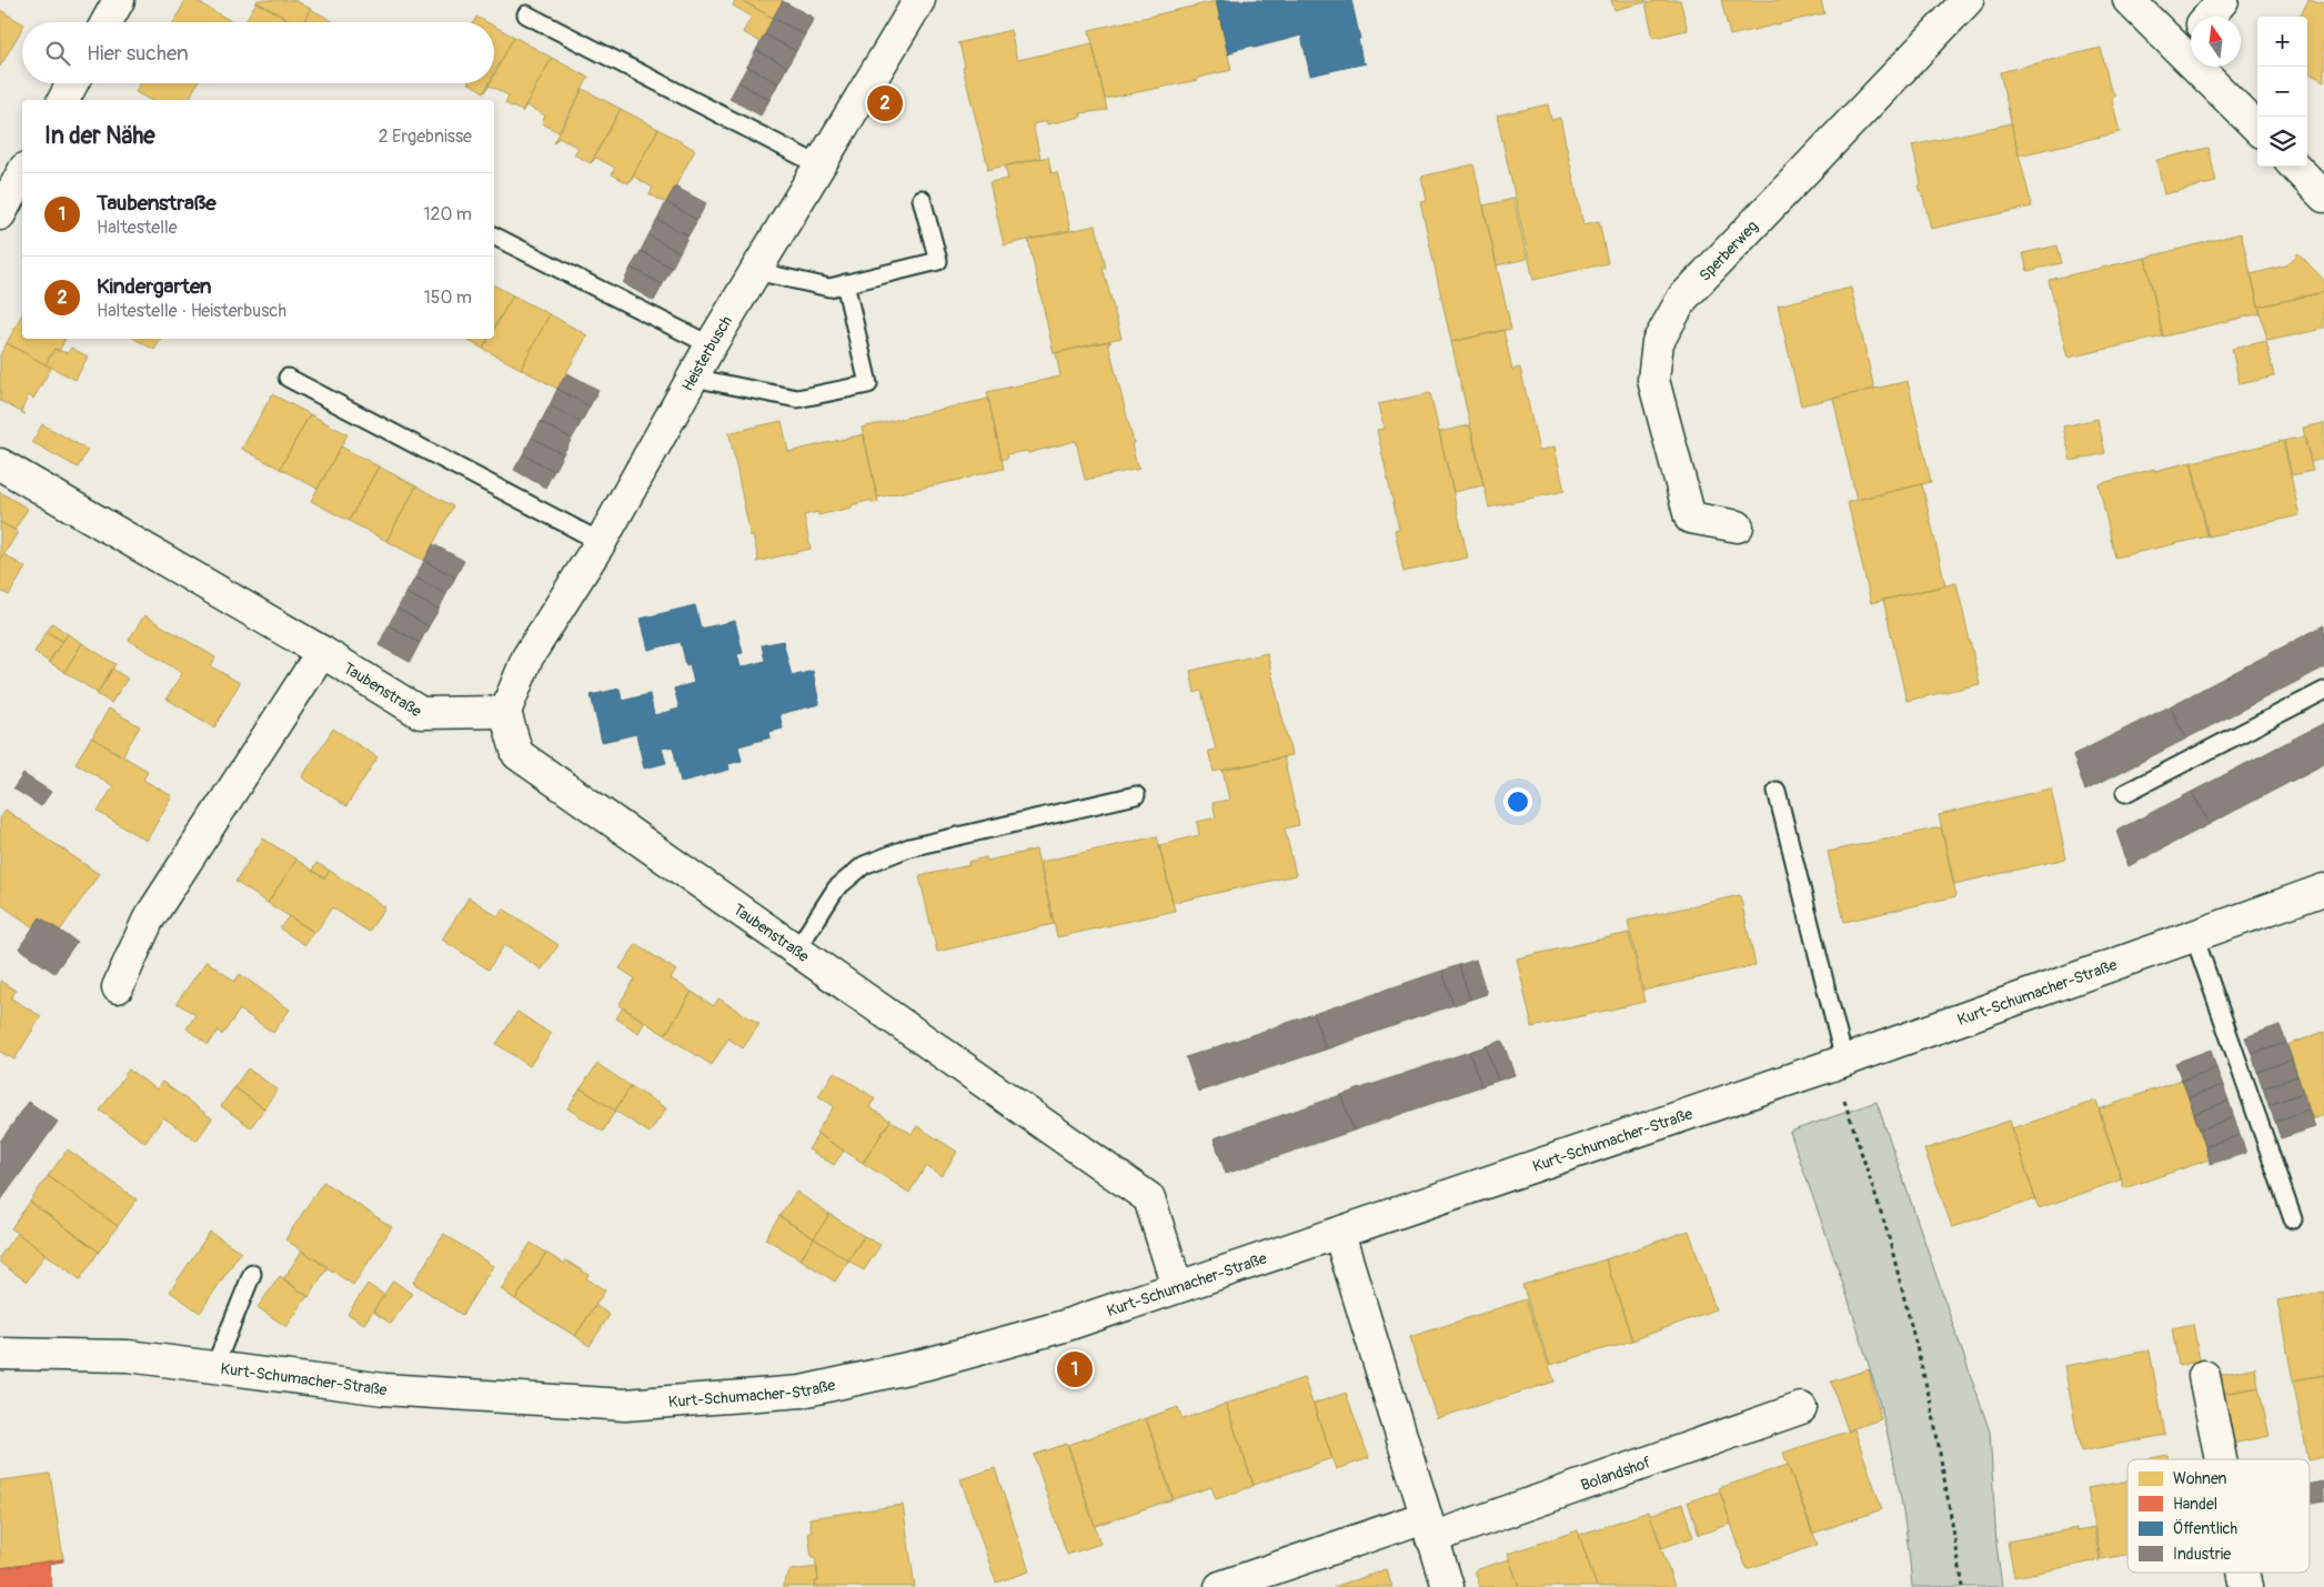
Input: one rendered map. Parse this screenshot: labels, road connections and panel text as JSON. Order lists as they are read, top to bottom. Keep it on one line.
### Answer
{"streets":{"street":["Sperberweg","Heisterbusch","Taubenstraße","Kurt-Schumacher-Straße","Bolandshof"]},"crossings":[["Heisterbusch","Taubenstraße"],["Taubenstraße","Kurt-Schumacher-Straße"]],"legend":["Wohnen","Handel","Öffentlich","Industrie"],"north":"top","page":{"map_buttons":["+","−"],"search":"Hier suchen","pins":["2","1"],"heading":["In der Nähe","2 Ergebnisse"],"list":[{"mark":"1","name":"Taubenstraße","note":"Haltestelle","value":"120 m"},{"mark":"2","name":"Kindergarten","note":"Haltestelle · Heisterbusch","value":"150 m"}]}}
